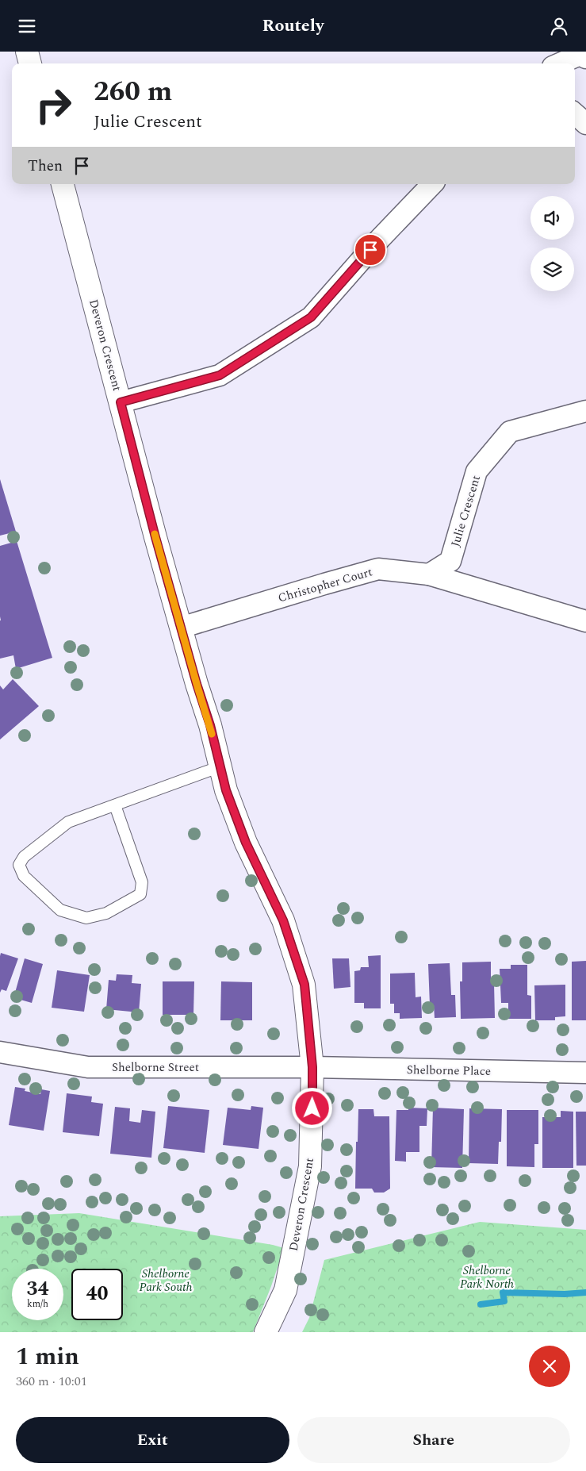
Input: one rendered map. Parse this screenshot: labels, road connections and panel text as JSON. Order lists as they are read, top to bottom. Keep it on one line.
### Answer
{"streets":{"street":["Deveron Crescent","Julie Crescent","Christopher Court","Shelborne Street","Shelborne Place"]},"crossings":[["Deveron Crescent","Christopher Court"],["Deveron Crescent","Shelborne Street"],["Deveron Crescent","Shelborne Place"],["Julie Crescent","Christopher Court"],["Shelborne Street","Shelborne Place"]],"parks":["Shelborne Park North","Shelborne Park South"],"page":{"header":"Routely","turn":["260 m","Julie Crescent"],"then":"Then","speed":"34 km/h","limit":"40","heading":["1 min","360 m · 10:01"],"buttons":["Exit","Share"]}}
